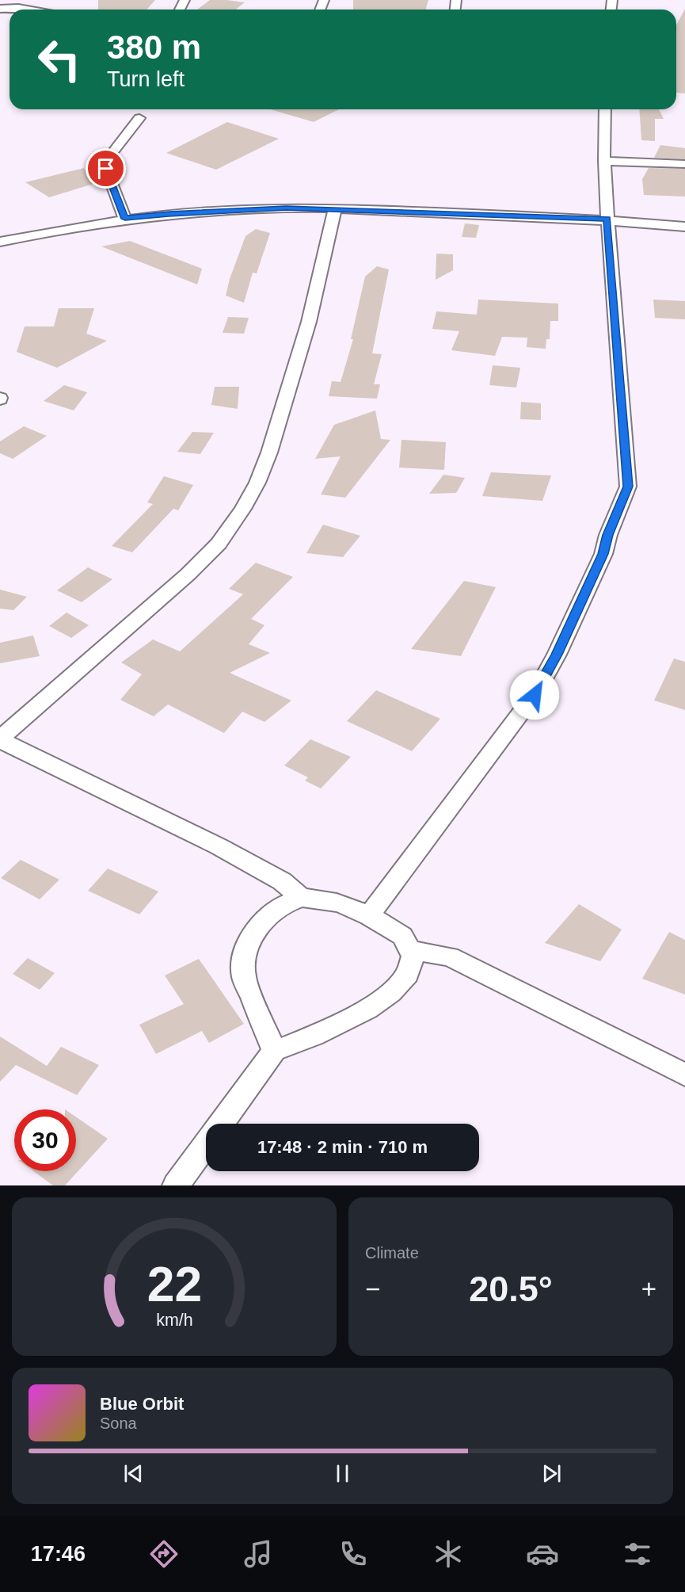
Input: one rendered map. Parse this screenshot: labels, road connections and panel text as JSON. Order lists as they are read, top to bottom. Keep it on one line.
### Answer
{"page":{"turn":["380 m","Turn left"],"limit":"30","trip":"17:48 · 2 min · 710 m","tile":"Climate","heat":["−","20.5°","+"],"song":["Blue Orbit","Sona"],"tabs":"17:46","gauge":["22","km/h"]}}
